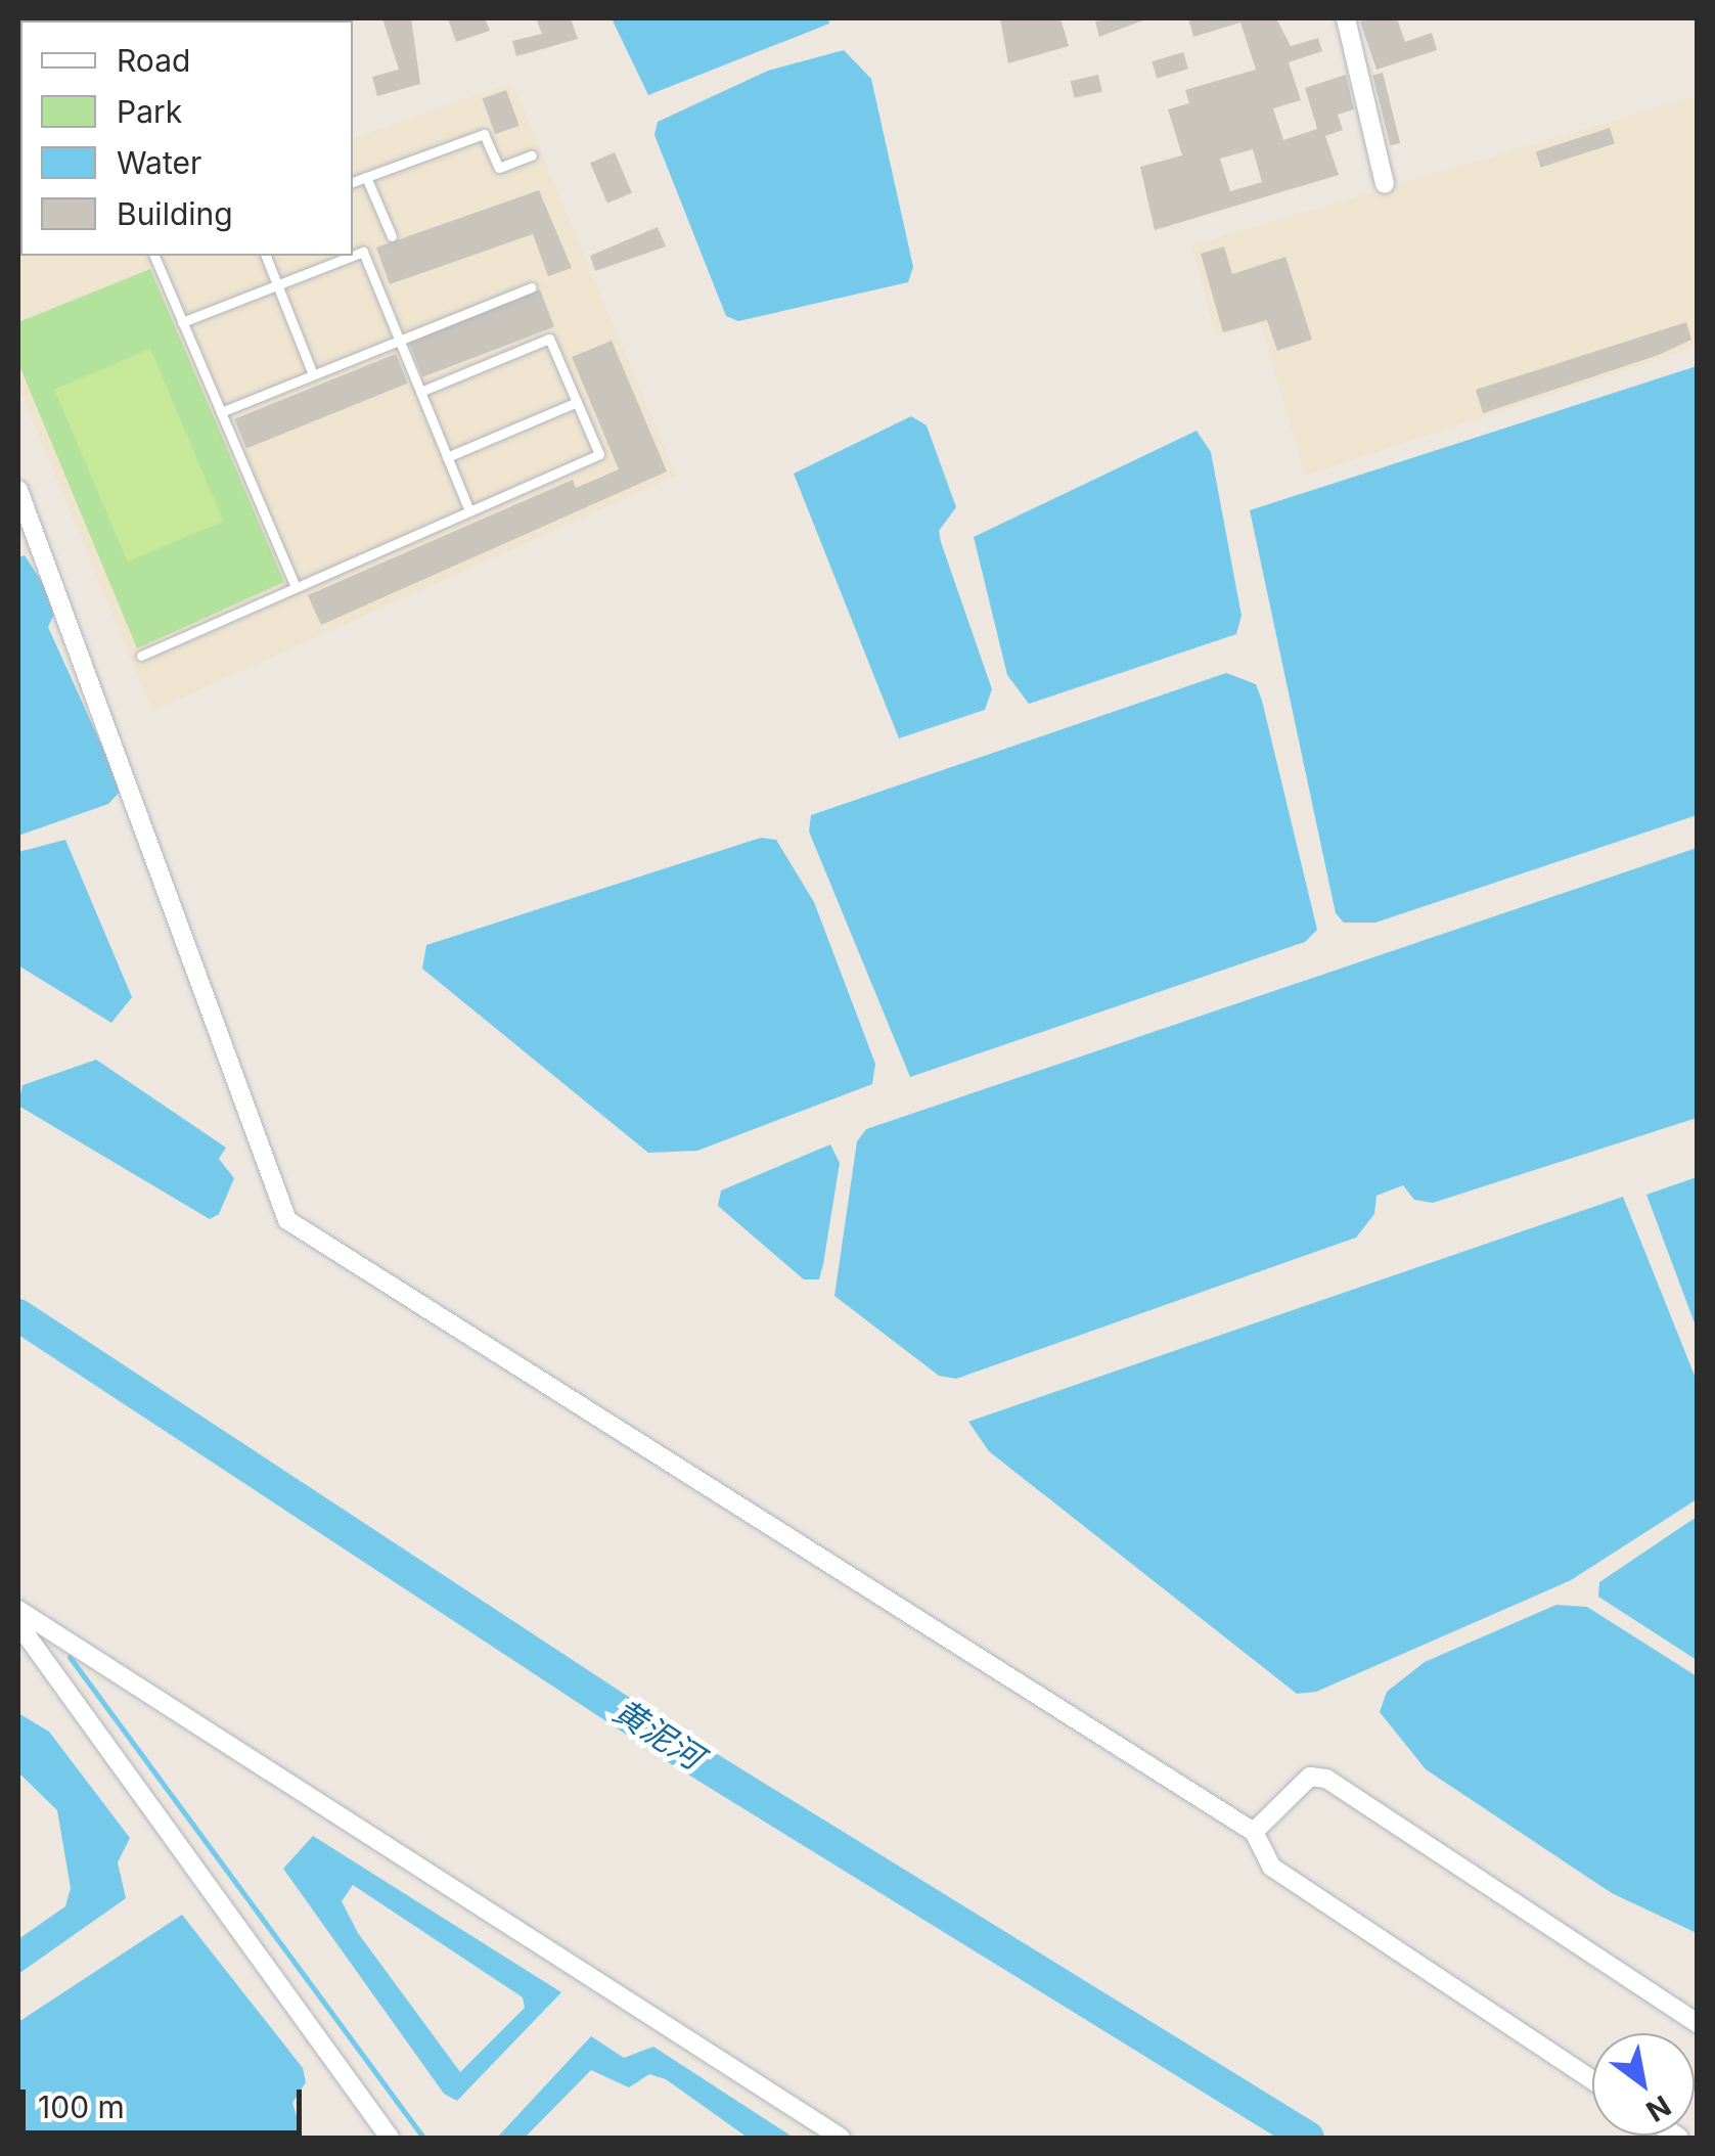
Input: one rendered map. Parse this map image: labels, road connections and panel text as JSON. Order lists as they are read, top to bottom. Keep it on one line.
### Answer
{"water":["黄泥河"],"legend":["Road","Park","Water","Building"],"scale_bar":"100 m","north":"bottom right"}
